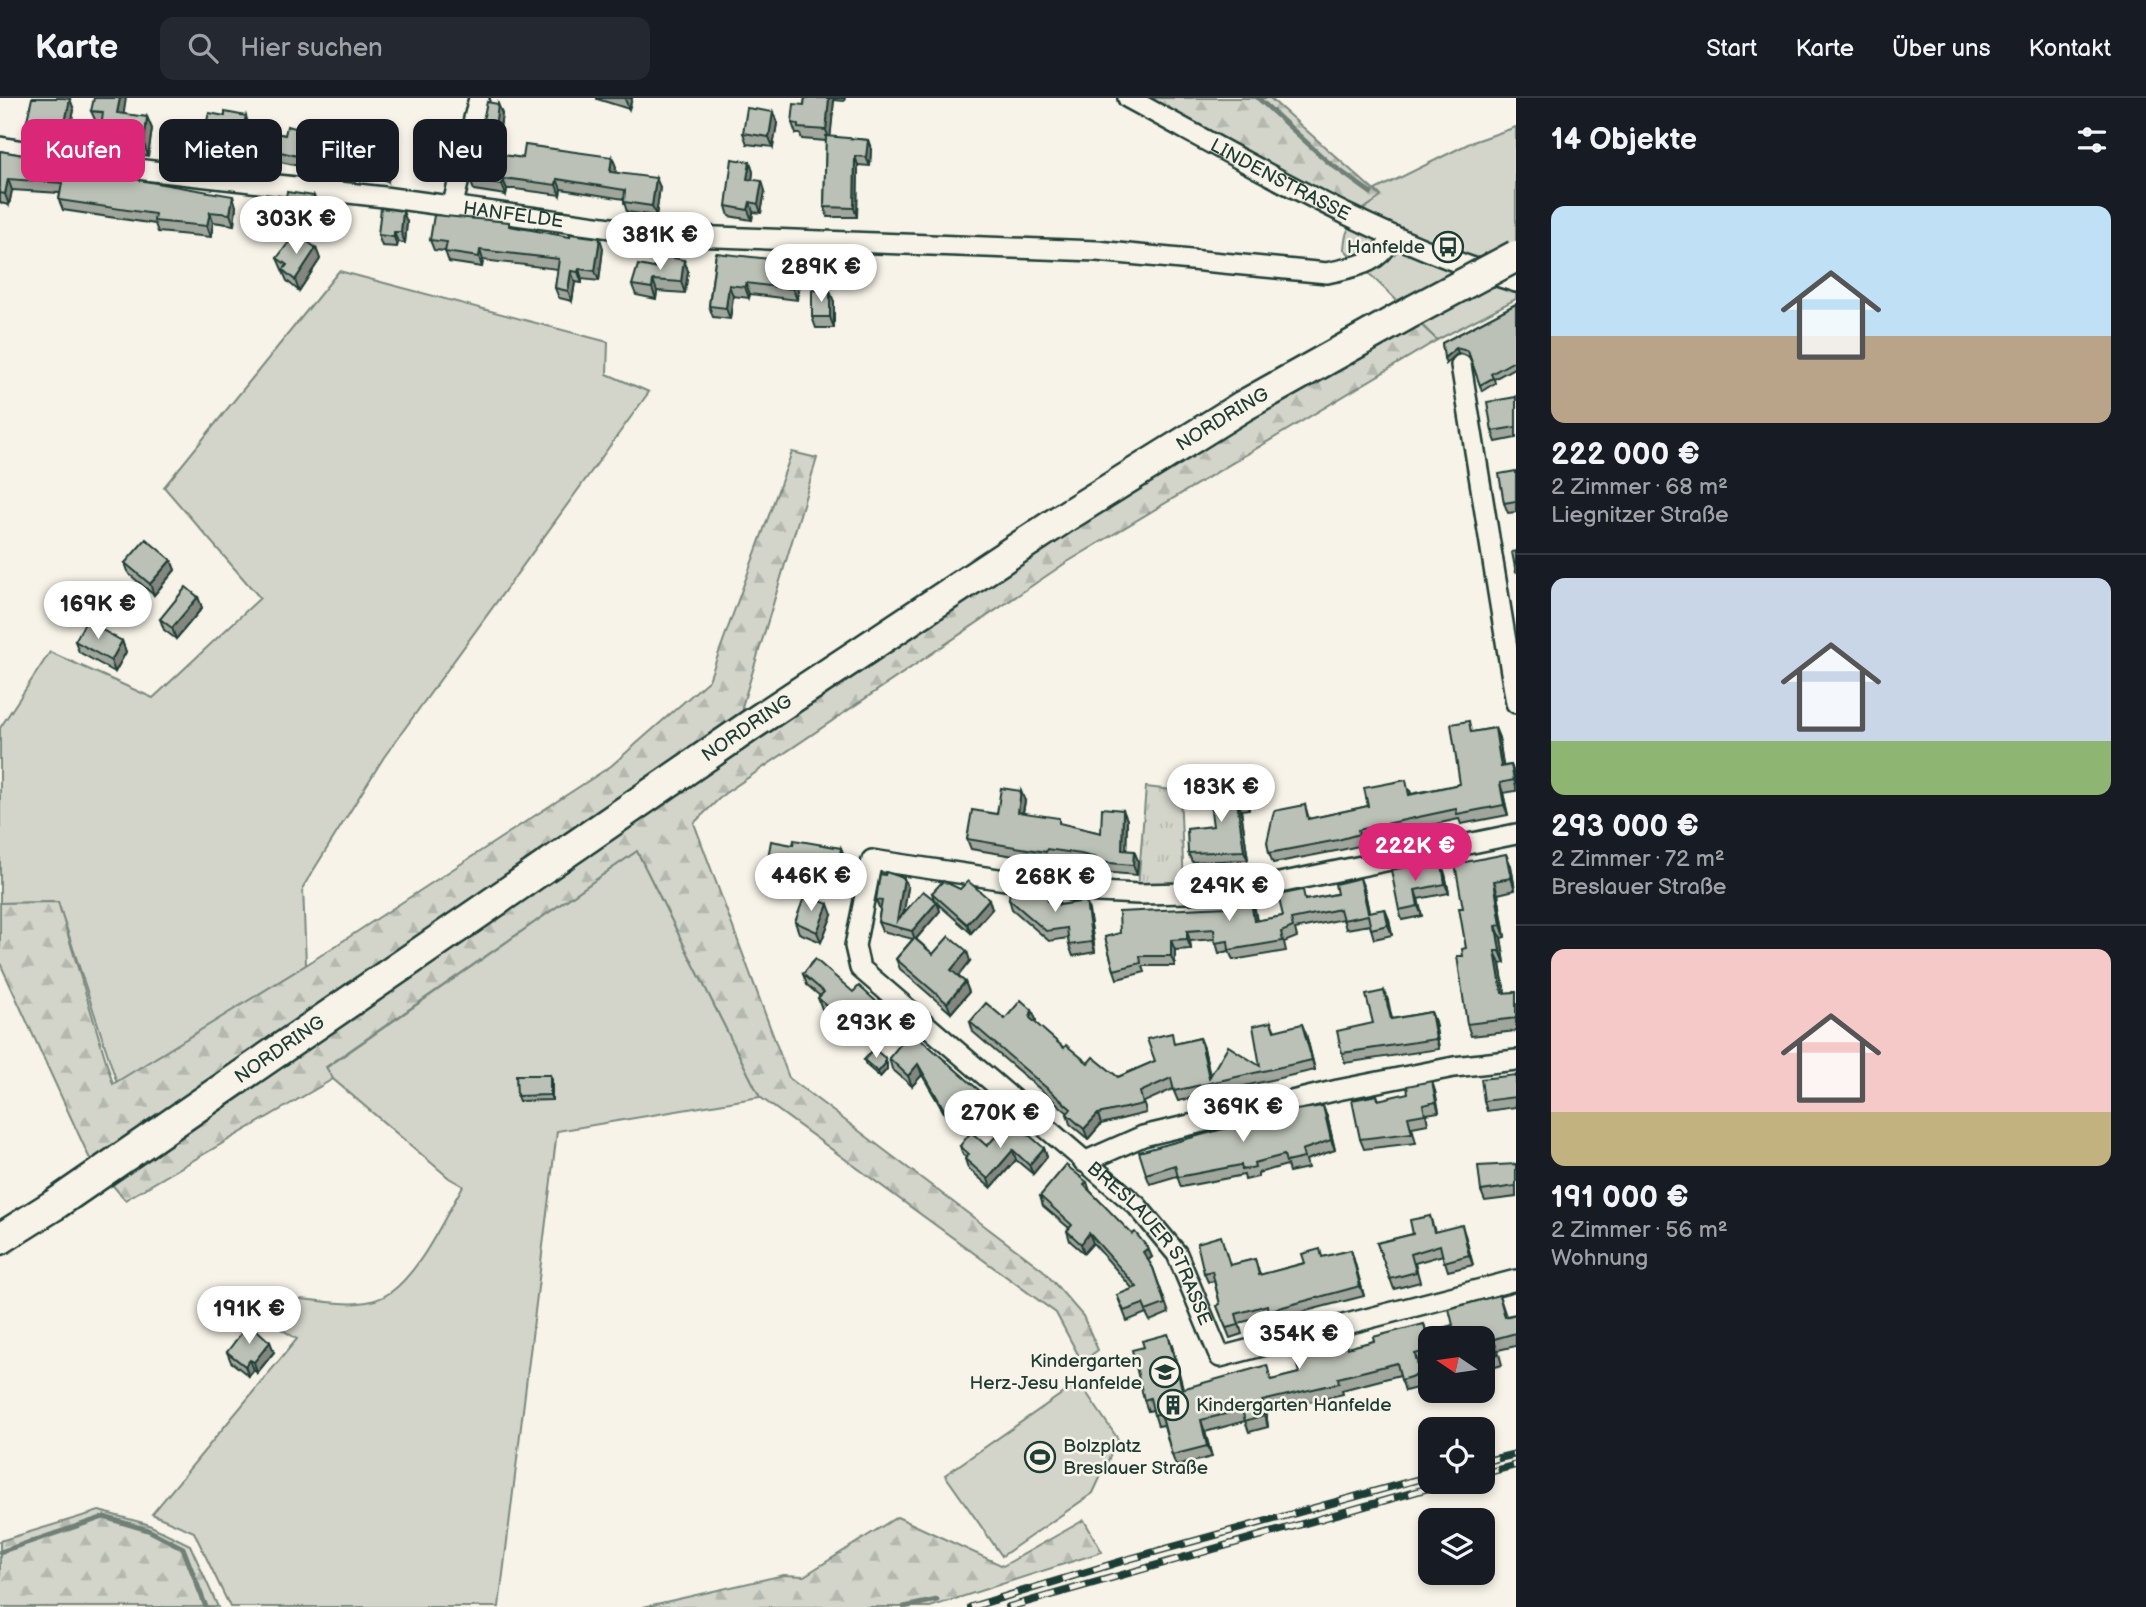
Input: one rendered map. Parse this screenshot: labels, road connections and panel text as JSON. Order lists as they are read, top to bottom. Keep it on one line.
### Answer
{"streets":{"main road":["NORDRING"],"street":["LINDENSTRASSE","HANFELDE","BRESLAUER STRASSE"]},"crossings":[["LINDENSTRASSE","HANFELDE"]],"places":{"bus stop":["Hanfelde"],"school or university":["Kindergarten Herz-Jesu Hanfelde"],"building":["Kindergarten Hanfelde"],"sports":["Bolzplatz Breslauer Straße"]},"north":"left","page":{"header":"Karte","search":"Hier suchen","nav":["Start","Karte","Über uns","Kontakt"],"heading":"14 Objekte","chip":["Kaufen","Mieten","Filter","Neu"],"list":[{"name":"222 000 €","note":"2 Zimmer · 68 m² · Liegnitzer Straße"},{"name":"293 000 €","note":"2 Zimmer · 72 m² · Breslauer Straße"},{"name":"191 000 €","note":"2 Zimmer · 56 m² · Wohnung"}],"price":["303K €","381K €","289K €","169K €","183K €","222K €","446K €","268K €","249K €","293K €","369K €","270K €","191K €","354K €"]}}
